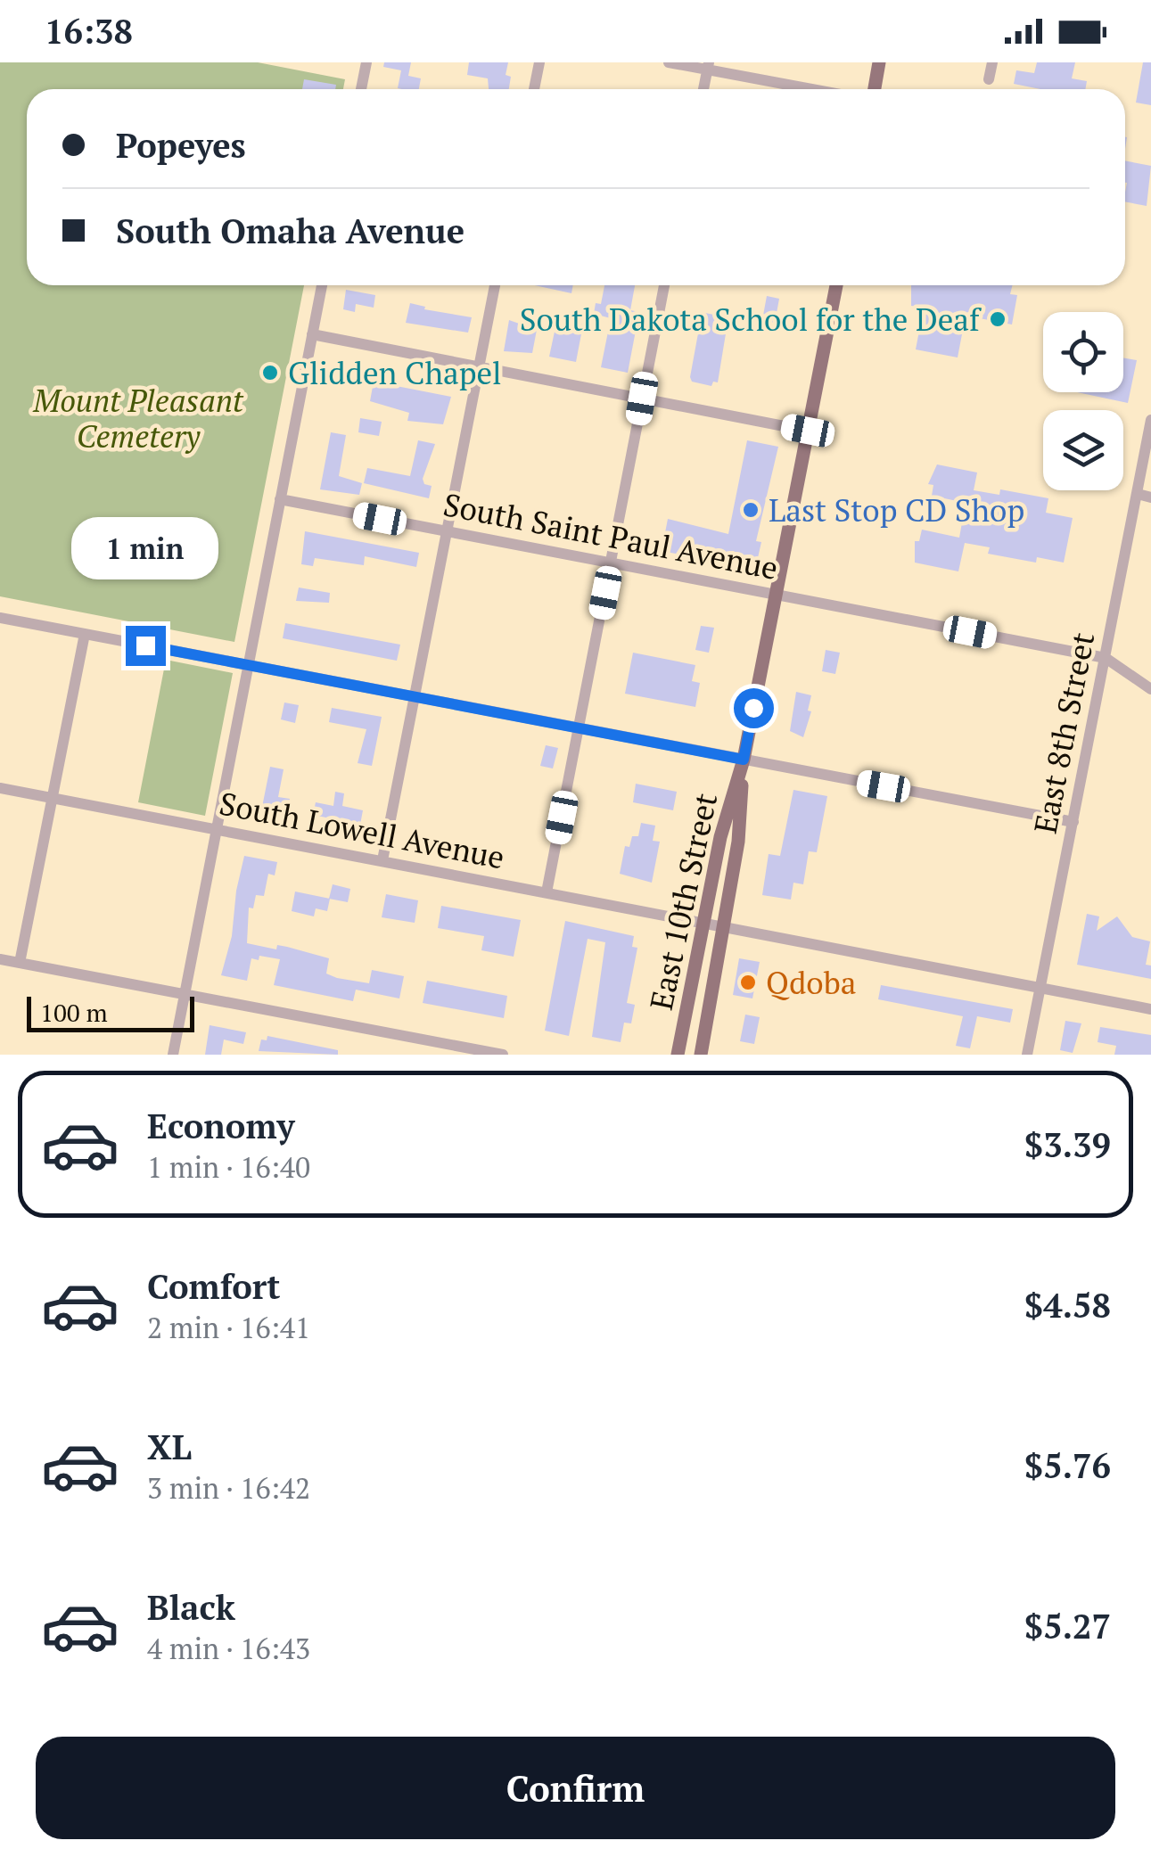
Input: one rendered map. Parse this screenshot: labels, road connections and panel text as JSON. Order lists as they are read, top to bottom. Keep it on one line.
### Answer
{"streets":{"main road":["East 10th Street"],"street":["South Saint Paul Avenue","East 8th Street","South Lowell Avenue"]},"crossings":[["South Saint Paul Avenue","East 8th Street"],["South Saint Paul Avenue","East 10th Street"],["East 8th Street","South Lowell Avenue"],["South Lowell Avenue","East 10th Street"]],"parks":["Mount Pleasant Cemetery"],"places":["South Dakota School for the Deaf","Glidden Chapel","Last Stop CD Shop","Qdoba"],"scale_bar":"100 m","page":{"status":"16:38","banner":["Popeyes","South Omaha Avenue"],"bubble":"1 min","scale":"100 m","list":[{"name":"Economy","note":"1 min · 16:40","value":"$3.39"},{"name":"Comfort","note":"2 min · 16:41","value":"$4.58"},{"name":"XL","note":"3 min · 16:42","value":"$5.76"},{"name":"Black","note":"4 min · 16:43","value":"$5.27"}],"buttons":"Confirm"}}
